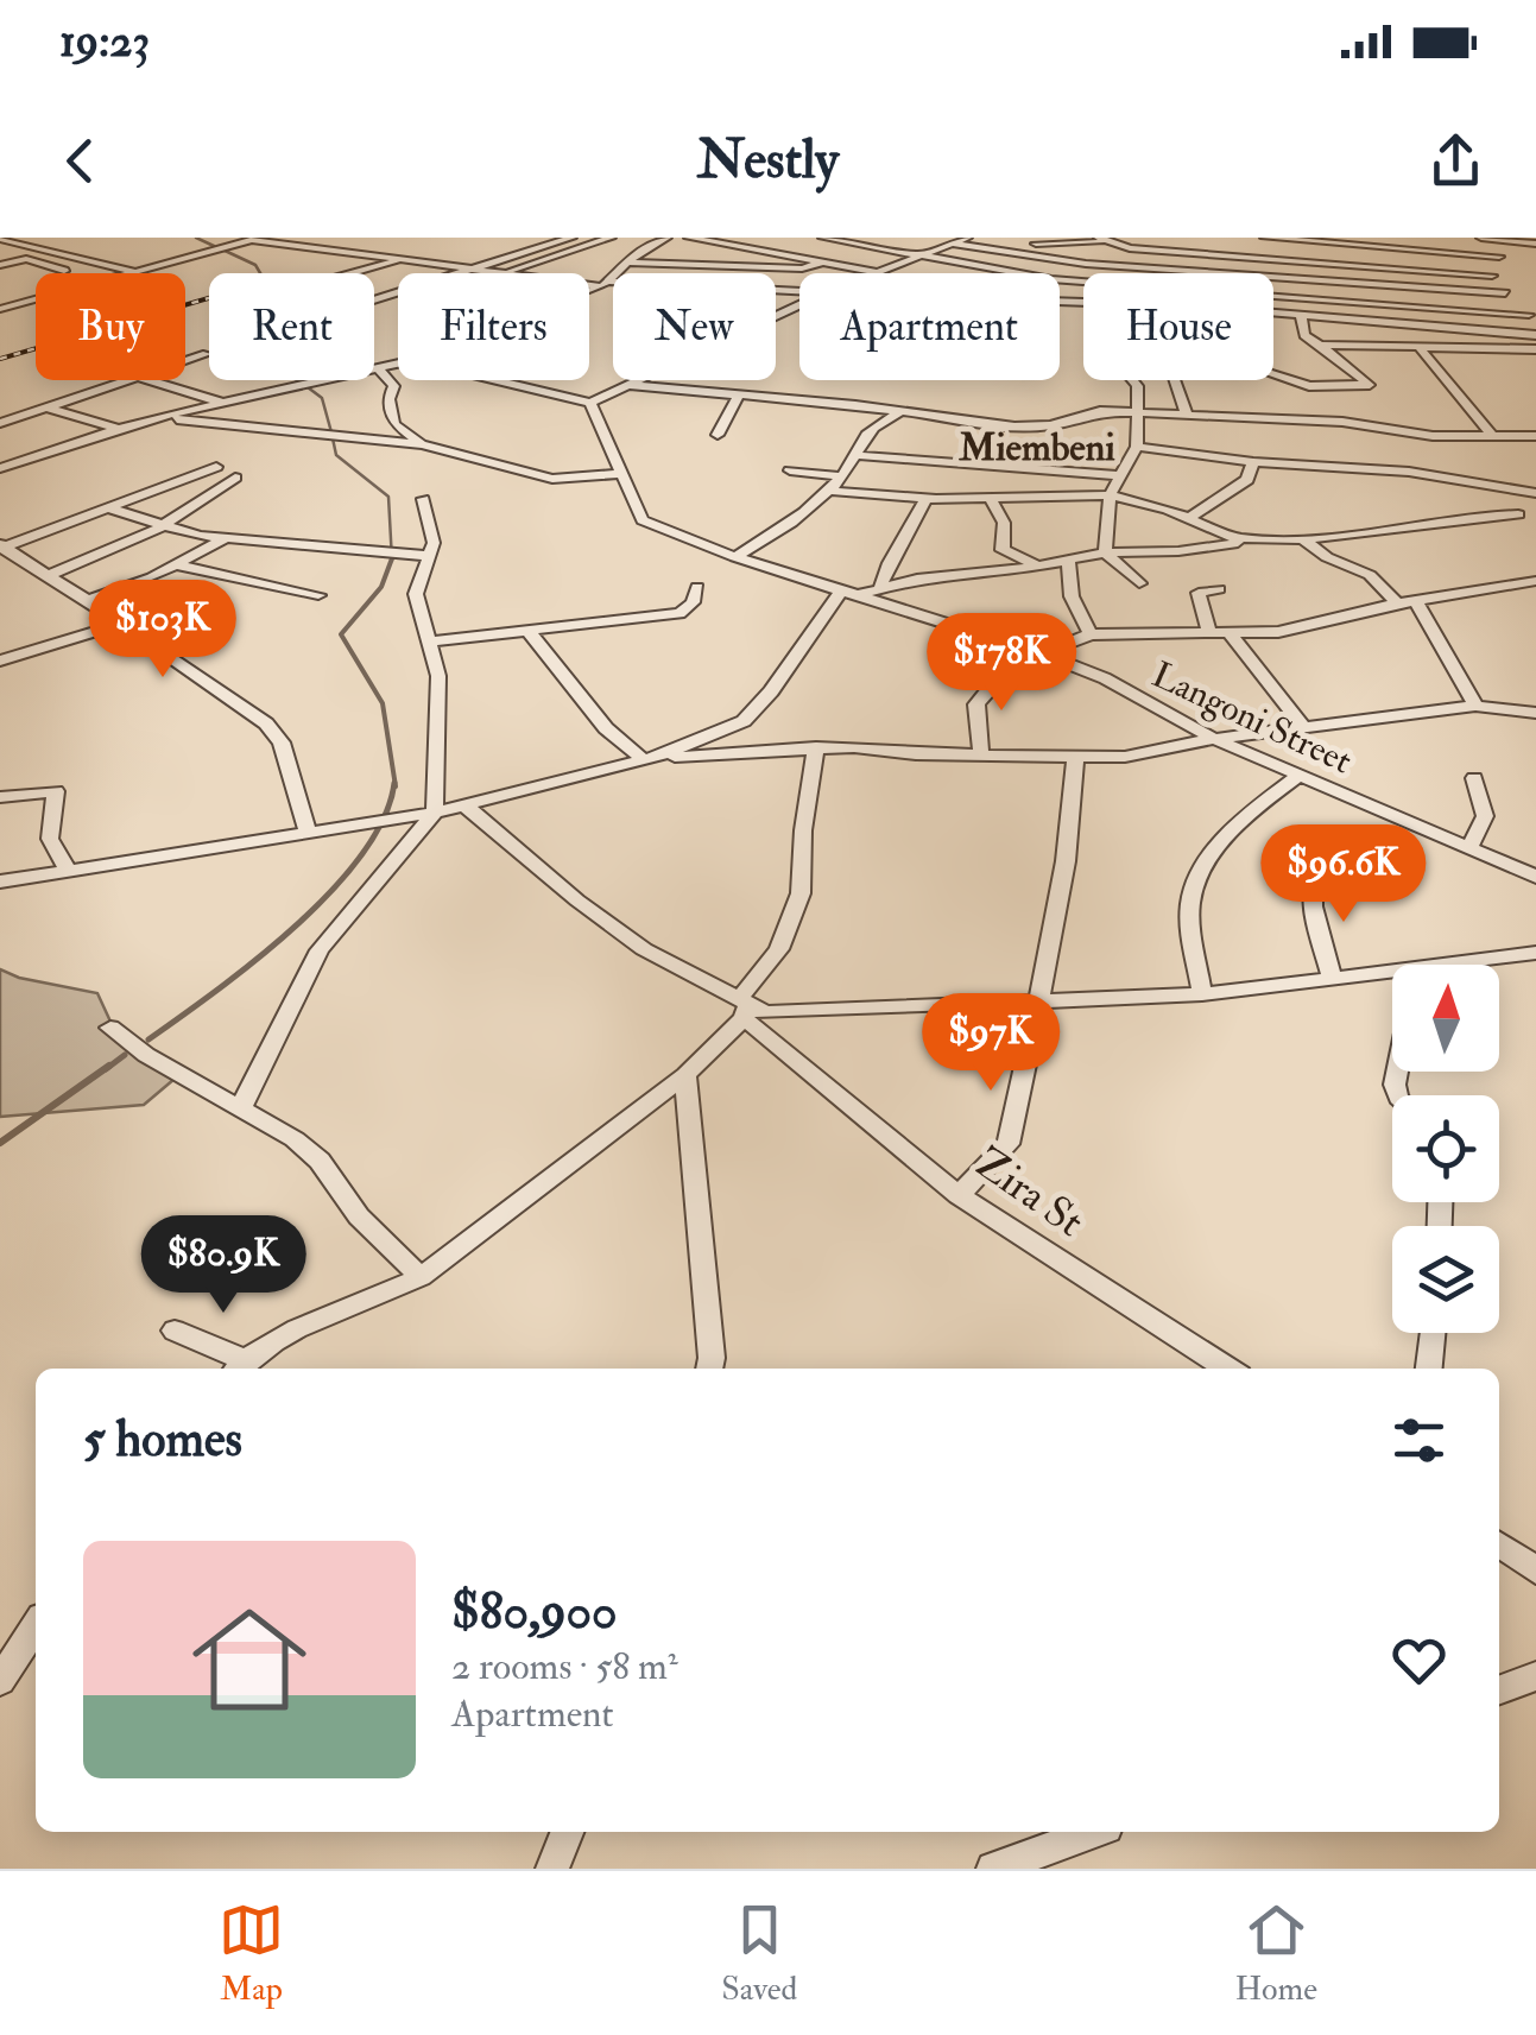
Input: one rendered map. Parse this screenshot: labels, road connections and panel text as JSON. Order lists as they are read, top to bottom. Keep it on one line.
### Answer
{"streets":{"street":["Langoni Street","Zira St"]},"districts":["Miembeni"],"north":"top","page":{"status":"19:23","header":"Nestly","chip":["Buy","Rent","Filters","New","Apartment","House"],"price":["$103K","$178K","$96.6K","$97K","$80.9K"],"heading":"5 homes","list":[{"name":"$80,900","note":"2 rooms · 58 m² · Apartment"}],"tabs":["Map","Saved","Home"]}}
